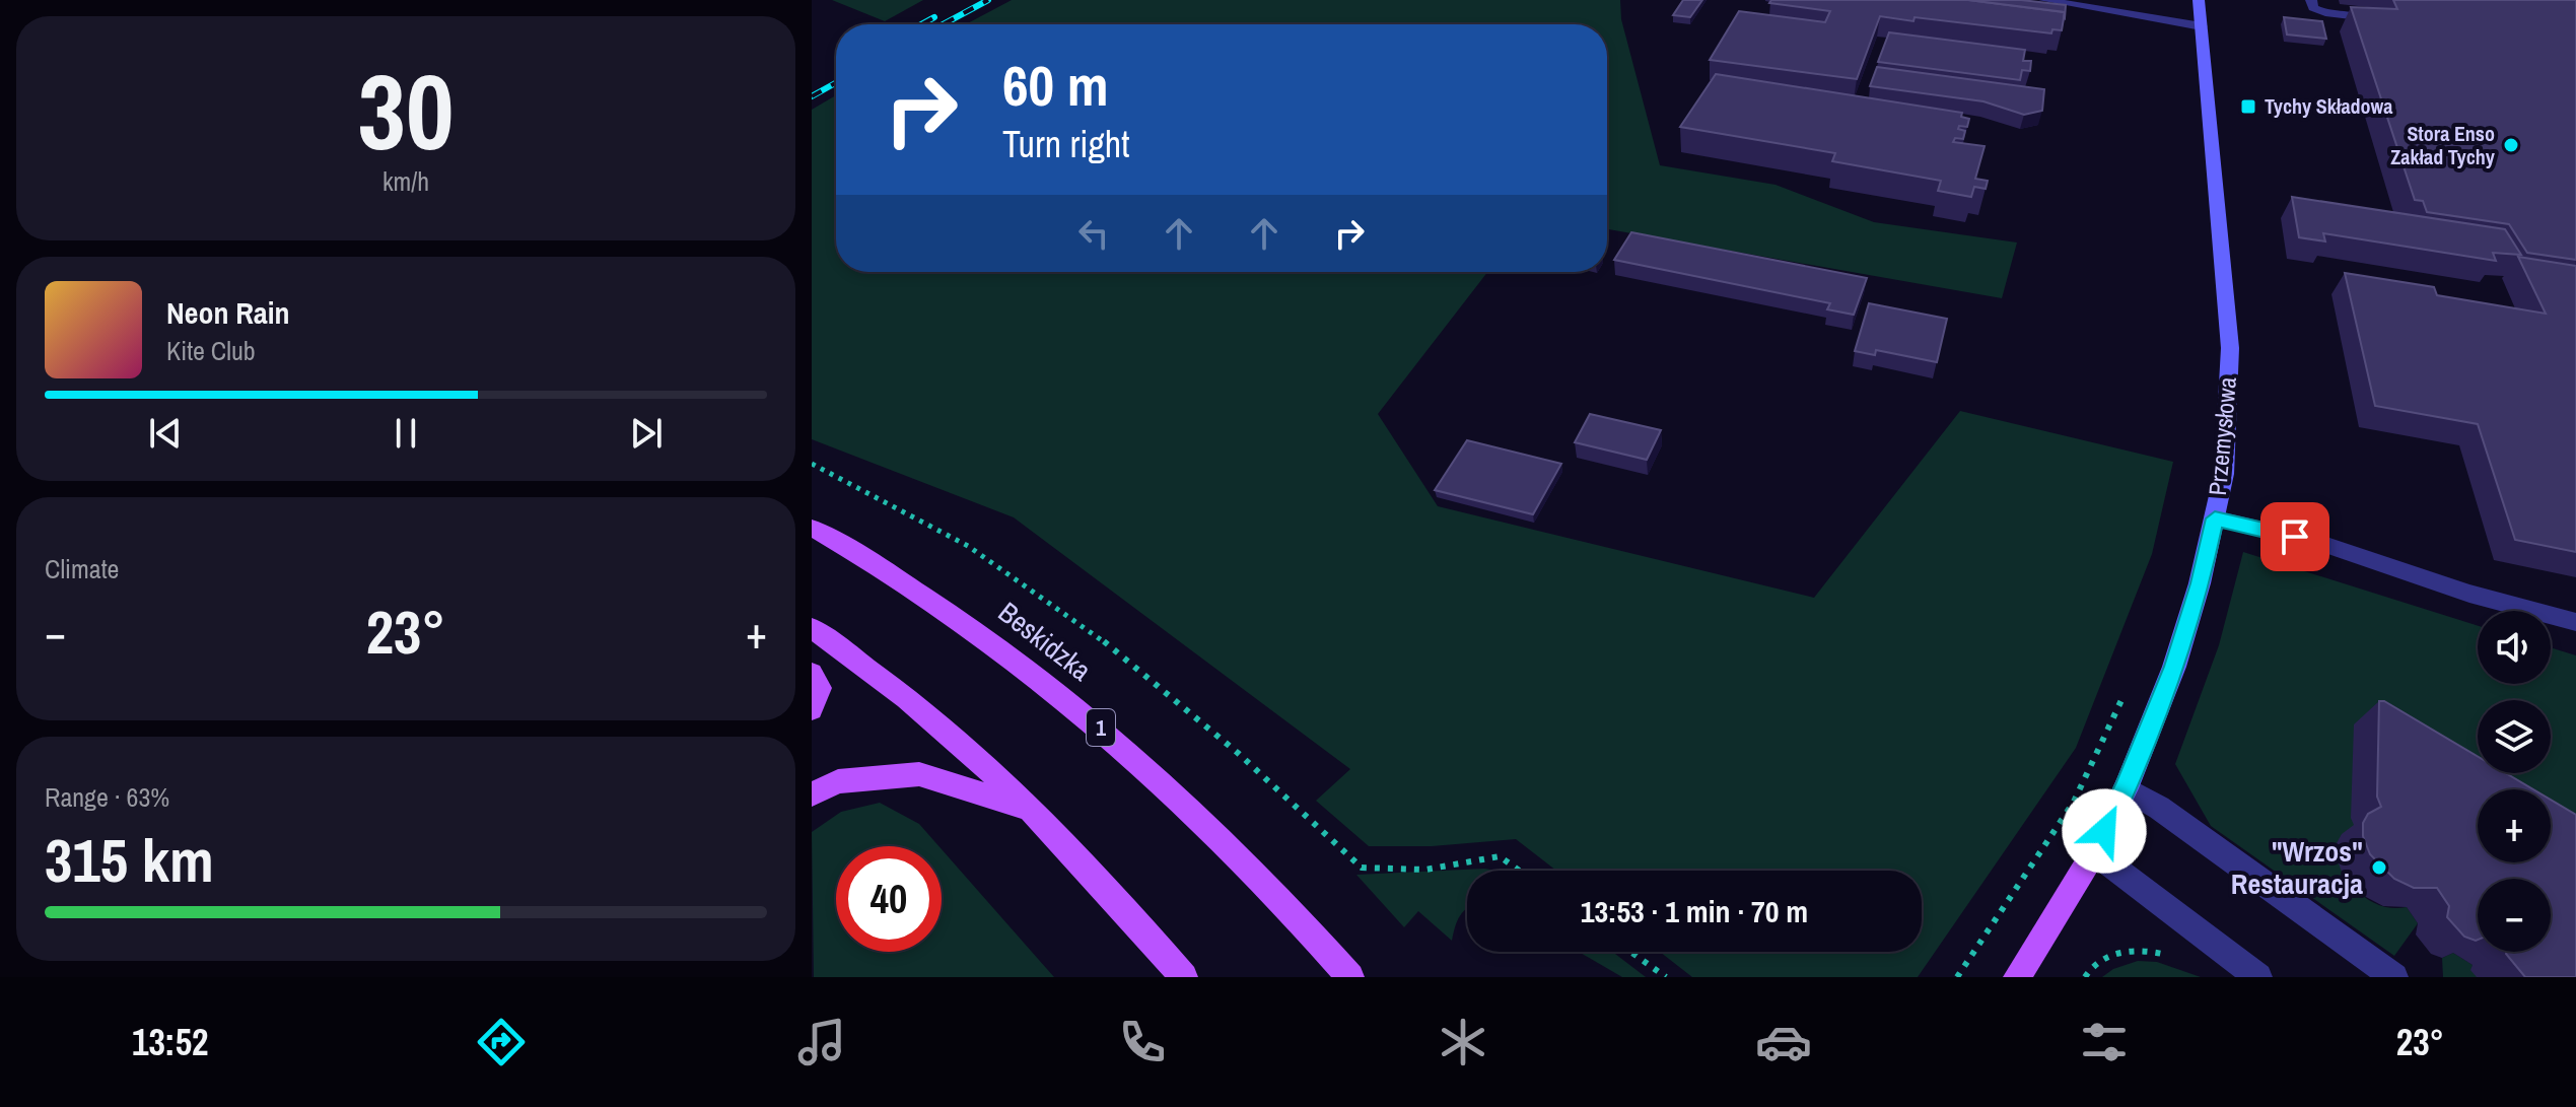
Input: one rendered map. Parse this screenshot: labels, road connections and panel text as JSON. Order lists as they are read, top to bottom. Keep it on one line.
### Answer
{"streets":{"main road":["Beskidzka","1"],"street":["Przemysłowa"]},"places":{"transit":["Tychy Składowa"],"other":["Stora Enso Zakład Tychy","\"Wrzos\" Restauracja"]},"page":{"tile":[["30","km/h"],"Climate",["Range · 63%","315 km"]],"turn":["60 m","Turn right"],"song":["Neon Rain","Kite Club"],"heat":["−","23°","+"],"map_buttons":["+","−"],"limit":"40","trip":"13:53 · 1 min · 70 m","tabs":["13:52","23°"]}}
